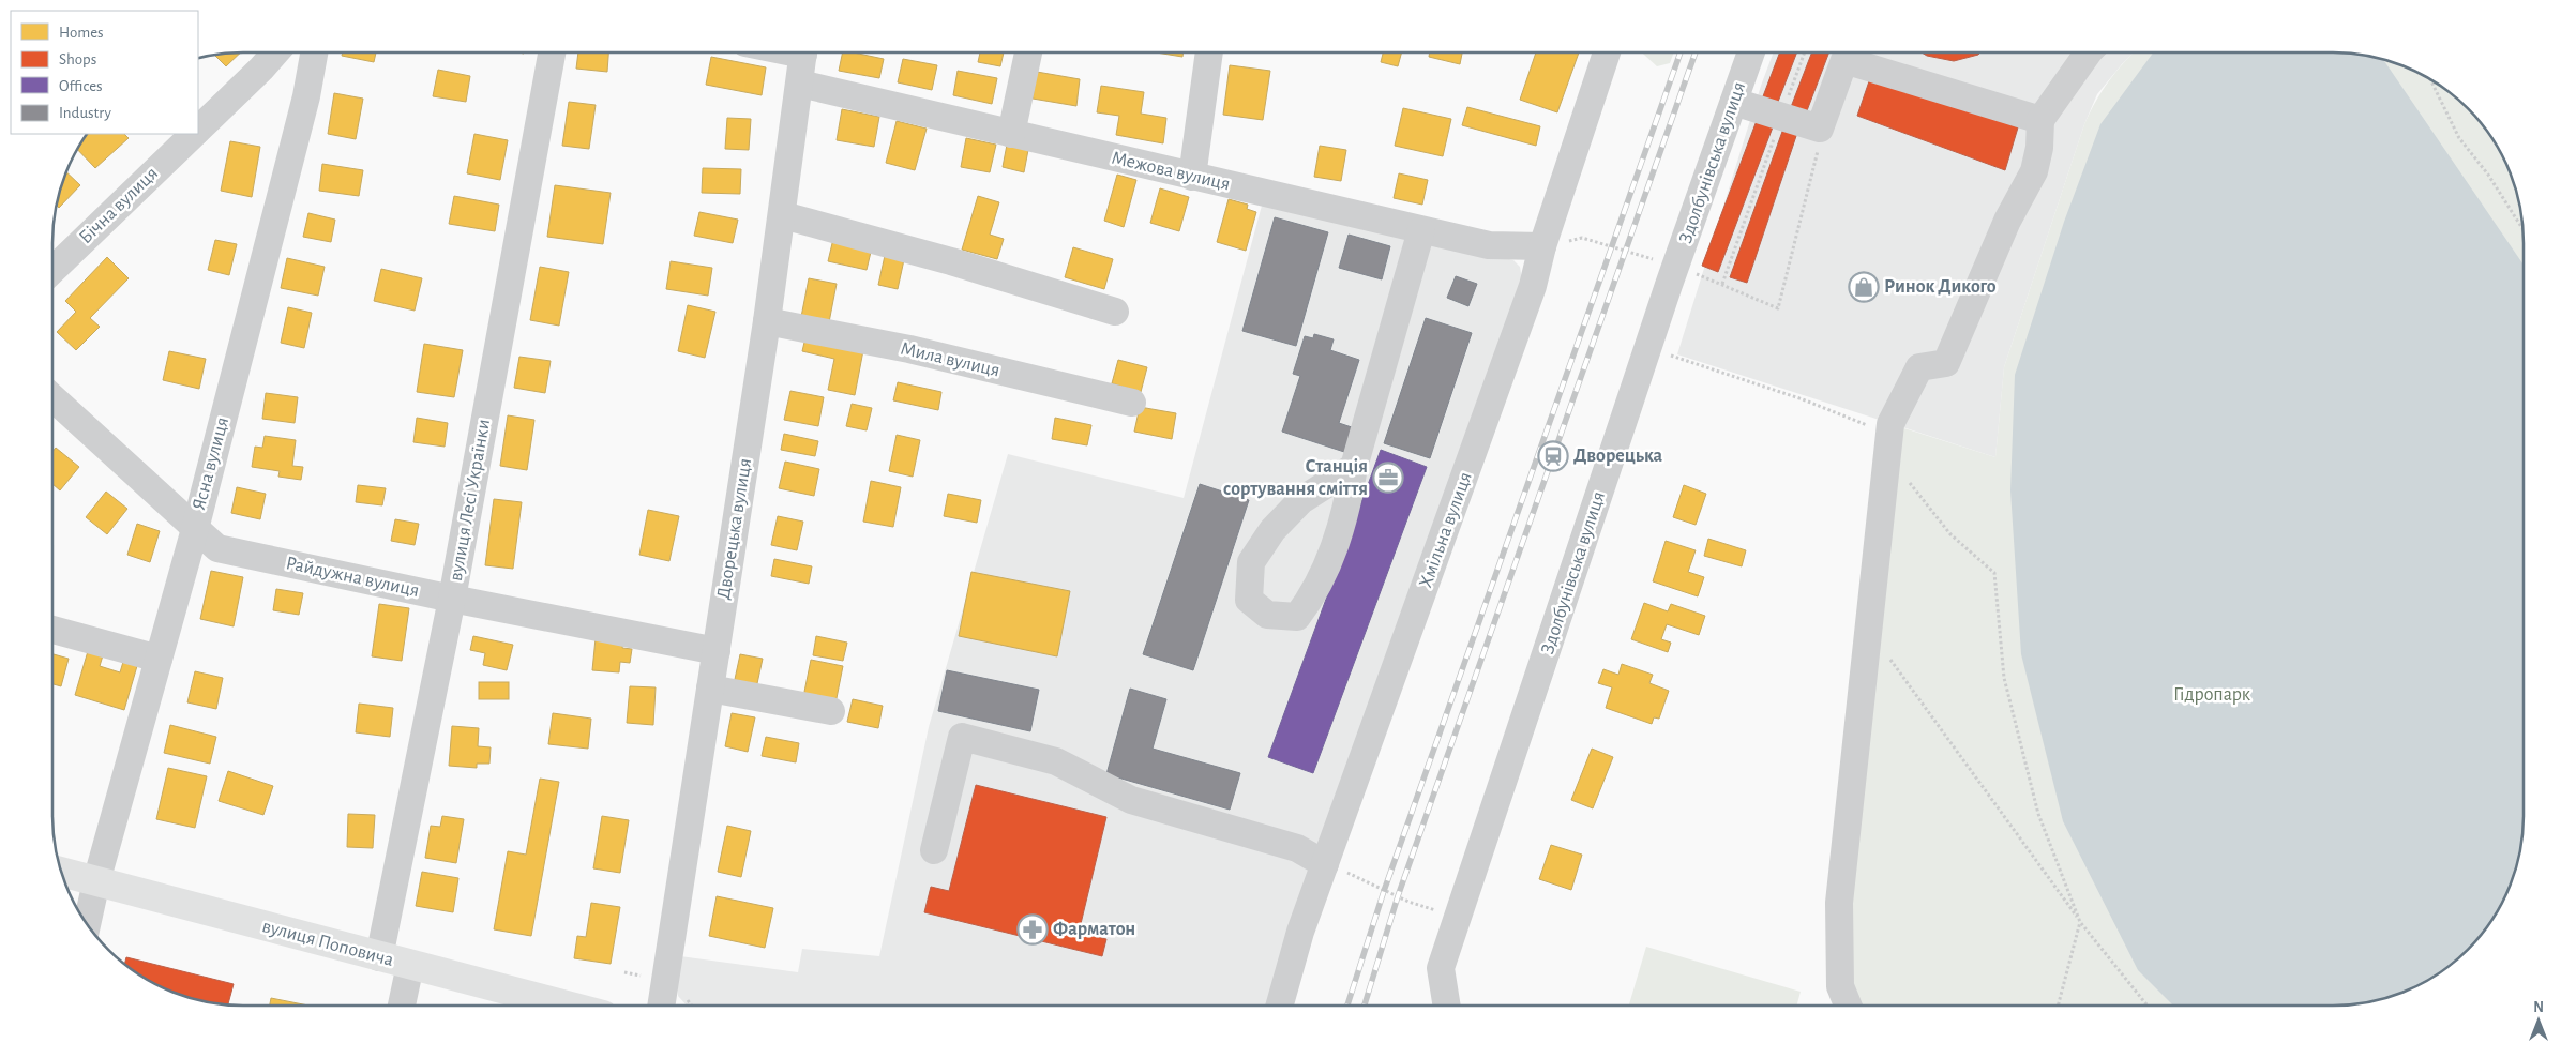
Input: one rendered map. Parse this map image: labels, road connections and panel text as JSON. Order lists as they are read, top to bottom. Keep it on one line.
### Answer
{"streets":{"main road":["вулиця Поповича"],"street":["Здолбунівська вулиця","Межова вулиця","Бічна вулиця","Мила вулиця","Ясна вулиця","вулиця Лесі Українки","Дворецька вулиця","Хмільна вулиця","Райдужна вулиця"]},"crossings":[["Межова вулиця","Дворецька вулиця"],["Межова вулиця","Хмільна вулиця"],["Мила вулиця","Дворецька вулиця"],["Ясна вулиця","Райдужна вулиця"],["Ясна вулиця","вулиця Поповича"],["вулиця Лесі Українки","Райдужна вулиця"],["вулиця Лесі Українки","вулиця Поповича"],["Дворецька вулиця","Райдужна вулиця"]],"parks":["Гідропарк"],"places":{"shop":["Ринок Дикого"],"station":["Дворецька"],"office":["Станція сортування сміття"],"pharmacy":["Фарматон"]},"legend":["Homes","Shops","Offices","Industry"],"north":"top"}
